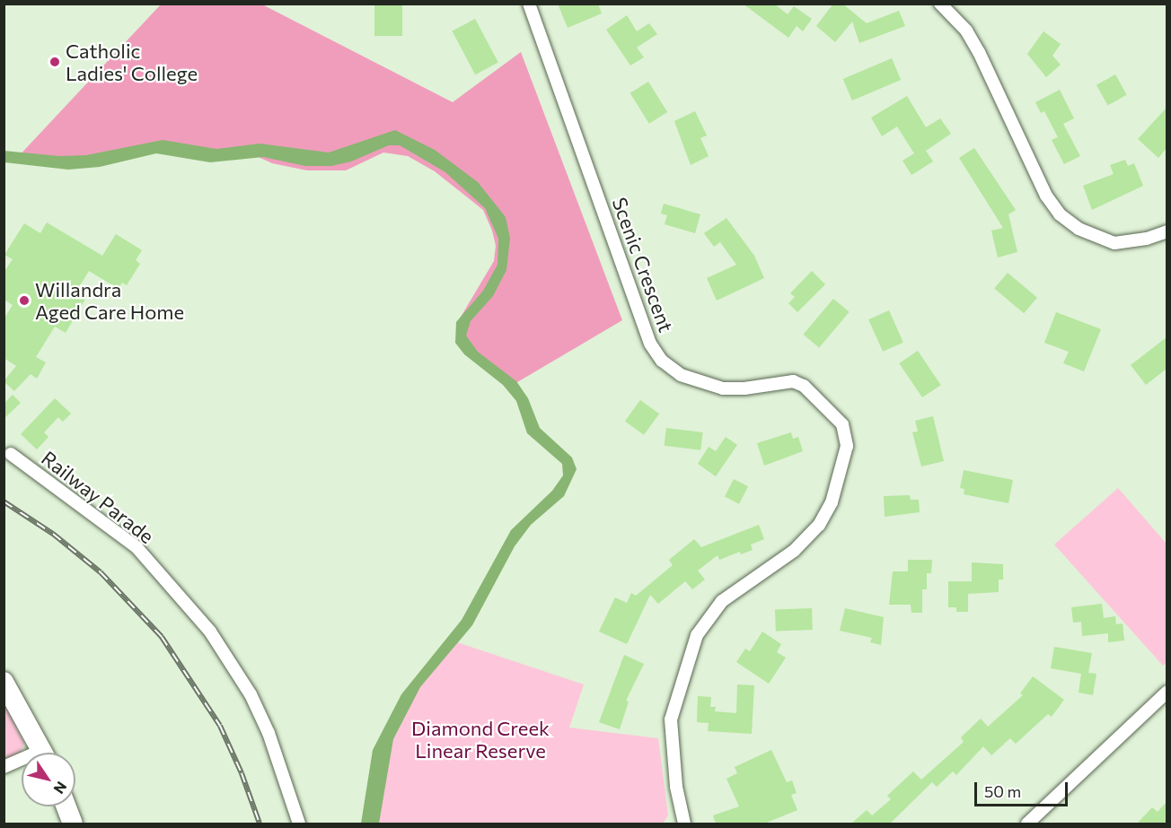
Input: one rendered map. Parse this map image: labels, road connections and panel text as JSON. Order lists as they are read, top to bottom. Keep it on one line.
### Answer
{"streets":{"street":["Scenic Crescent","Railway Parade"]},"parks":["Diamond Creek Linear Reserve"],"places":["Catholic Ladies' College","Willandra Aged Care Home"],"scale_bar":"50 m","north":"bottom right"}
